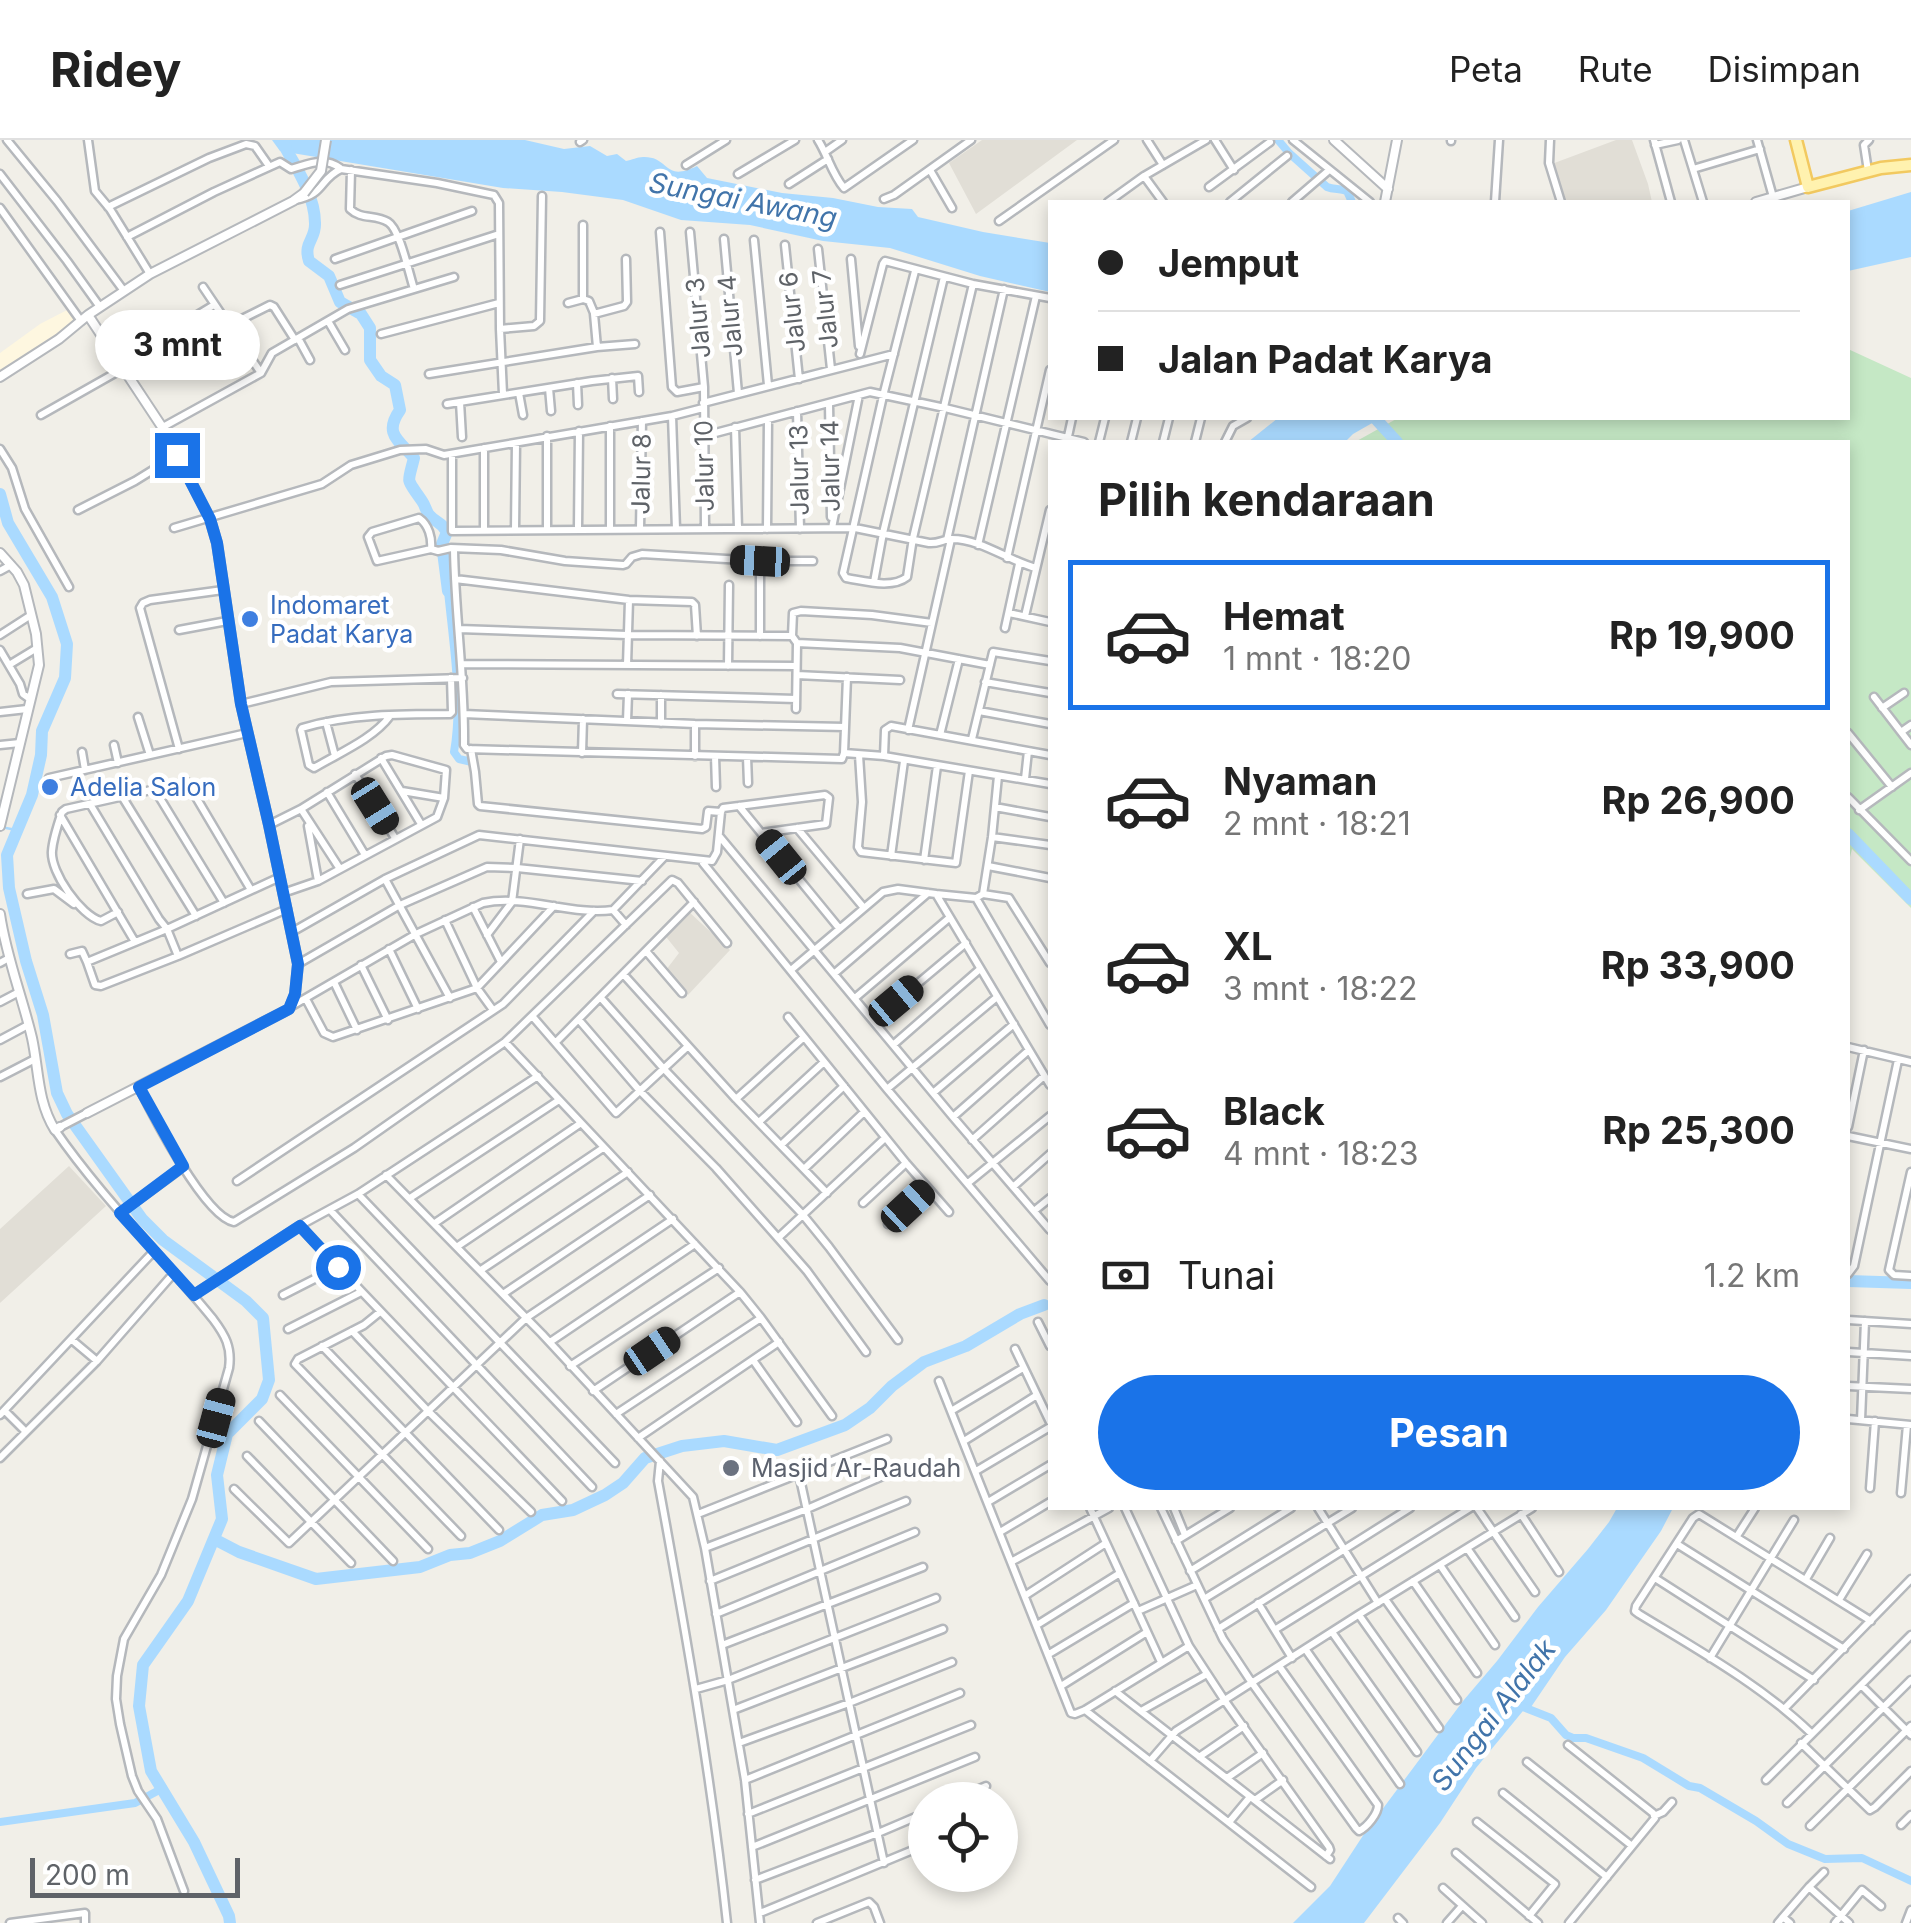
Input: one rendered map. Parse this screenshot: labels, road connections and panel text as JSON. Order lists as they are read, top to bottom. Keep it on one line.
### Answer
{"streets":{"street":["Jalur 7","Jalur 6","Jalur 4","Jalur 3","Jalur 10","Jalur 14","Jalur 13","Jalur 8"]},"crossings":[["Jalur 3","Jalur 10"]],"water":["Sungai Awang","Sungai Alalak"],"places":["Indomaret Padat Karya","Adelia Salon","Masjid Ar-Raudah"],"scale_bar":"200 m","page":{"header":"Ridey","nav":["Peta","Rute","Disimpan"],"banner":["Jemput","Jalan Padat Karya"],"bubble":"3 mnt","heading":"Pilih kendaraan","list":[{"name":"Hemat","note":"1 mnt · 18:20","value":"Rp 19,900"},{"name":"Nyaman","note":"2 mnt · 18:21","value":"Rp 26,900"},{"name":"XL","note":"3 mnt · 18:22","value":"Rp 33,900"},{"name":"Black","note":"4 mnt · 18:23","value":"Rp 25,300"}],"pay":["Tunai","1.2 km"],"buttons":"Pesan","scale":"200 m"}}
